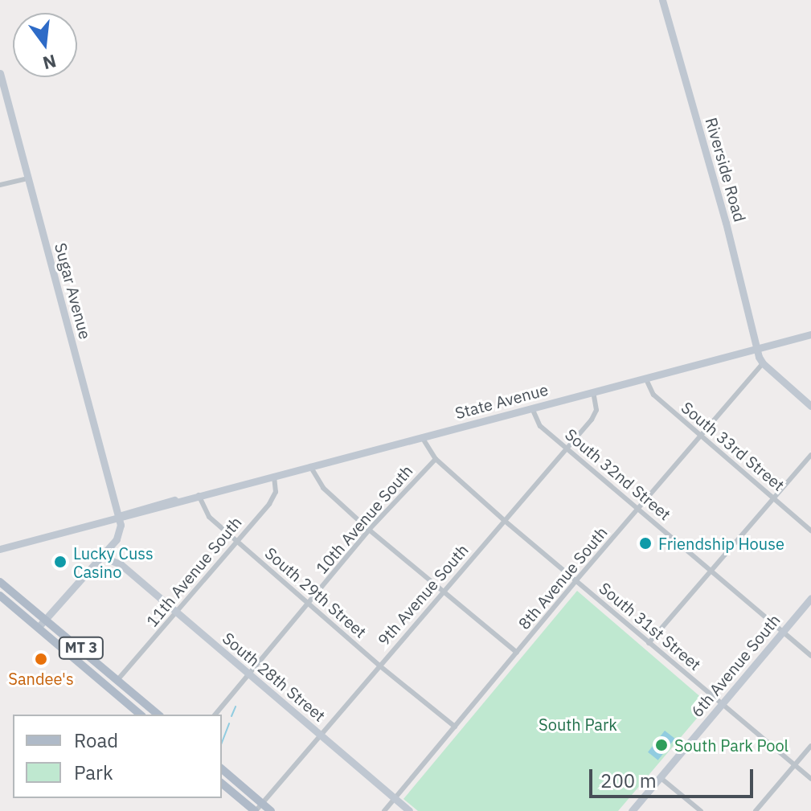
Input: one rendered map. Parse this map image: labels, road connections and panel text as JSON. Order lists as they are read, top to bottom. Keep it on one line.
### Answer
{"streets":{"main road":["Riverside Road","Sugar Avenue","State Avenue","MT 3","6th Avenue South","South 28th Street"],"street":["South 33rd Street","South 32nd Street","10th Avenue South","11th Avenue South","8th Avenue South","South 29th Street","9th Avenue South","South 31st Street"]},"crossings":[["Riverside Road","State Avenue"],["Riverside Road","8th Avenue South"],["Sugar Avenue","State Avenue"],["State Avenue","South 33rd Street"],["State Avenue","South 32nd Street"],["State Avenue","11th Avenue South"],["State Avenue","South 29th Street"],["State Avenue","9th Avenue South"],["State Avenue","South 31st Street"],["South 33rd Street","8th Avenue South"],["South 32nd Street","8th Avenue South"],["South 32nd Street","9th Avenue South"],["South 32nd Street","6th Avenue South"],["10th Avenue South","South 29th Street"],["10th Avenue South","South 31st Street"],["10th Avenue South","South 28th Street"],["11th Avenue South","South 29th Street"],["11th Avenue South","MT 3"],["11th Avenue South","South 28th Street"],["8th Avenue South","South 29th Street"],["8th Avenue South","South 31st Street"],["8th Avenue South","South 28th Street"],["South 29th Street","9th Avenue South"],["9th Avenue South","South 31st Street"],["9th Avenue South","South 28th Street"],["South 31st Street","6th Avenue South"]],"parks":["South Park"],"places":["Friendship House","Lucky Cuss Casino","Sandee's","South Park Pool"],"legend":["Road","Park"],"scale_bar":"200 m","north":"bottom"}
